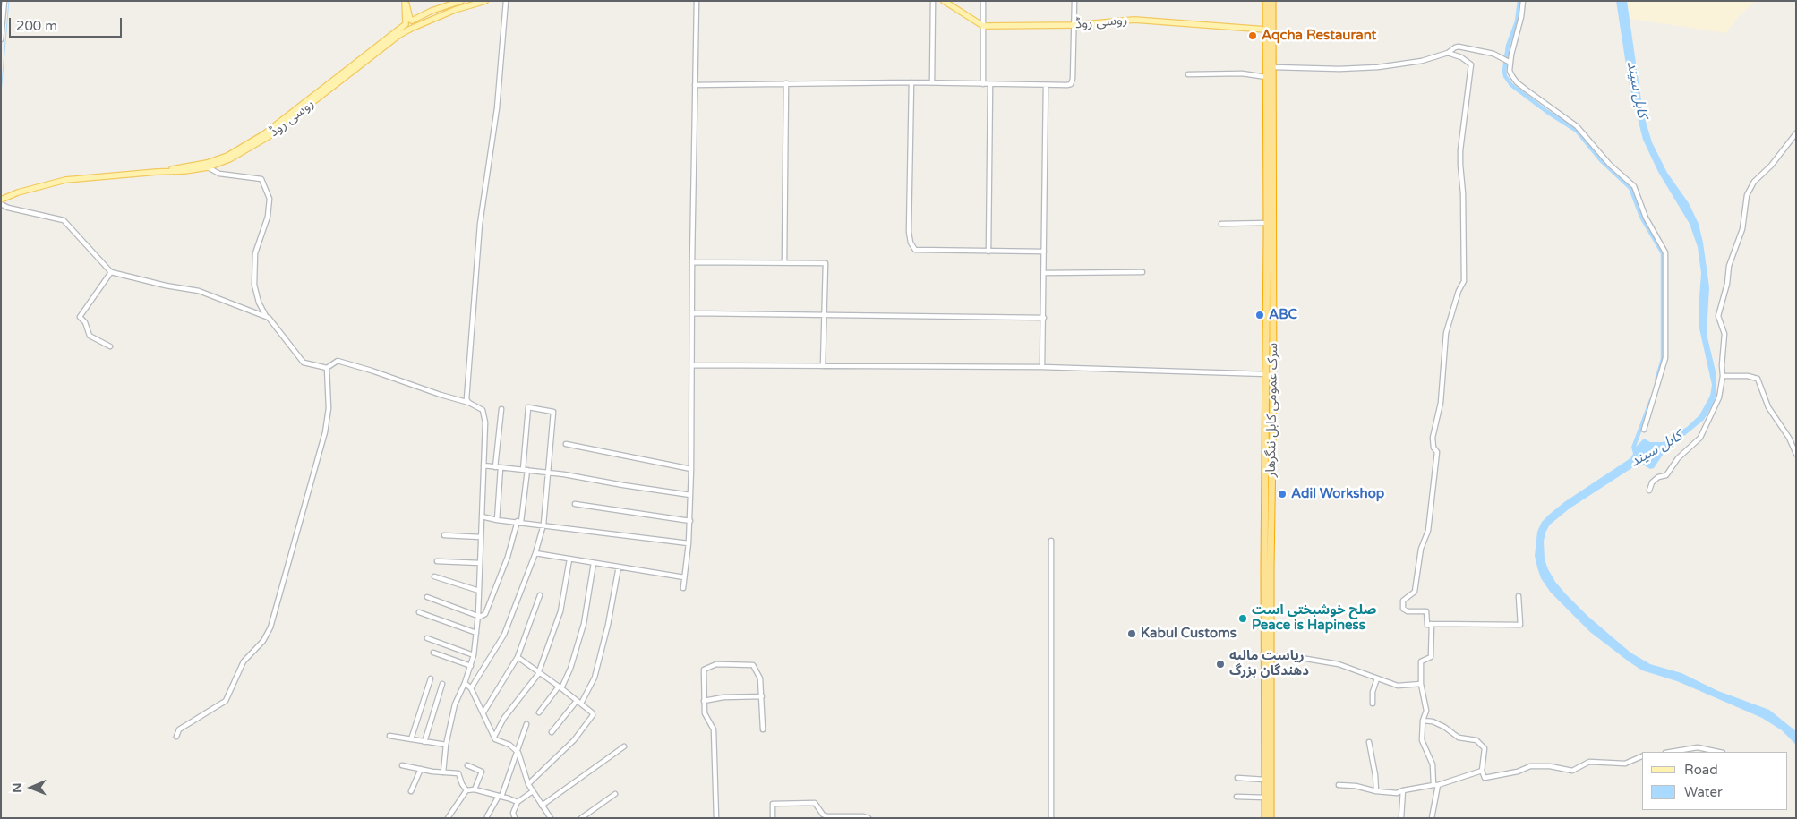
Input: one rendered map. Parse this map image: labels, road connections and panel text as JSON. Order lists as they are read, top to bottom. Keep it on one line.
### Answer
{"streets":{"highway":["سرک عمومی کابل ننگرهار"],"main road":["روسی روڈ"]},"crossings":[["روسی روڈ","سرک عمومی کابل ننگرهار"]],"water":["کابل سيند"],"places":["Aqcha Restaurant","ABC","Adil Workshop","صلح خوشبختی است Peace is Hapiness","Kabul Customs","ریاست مالیه دهندگان بزرگ"],"legend":["Road","Water"],"scale_bar":"200 m","north":"left"}
